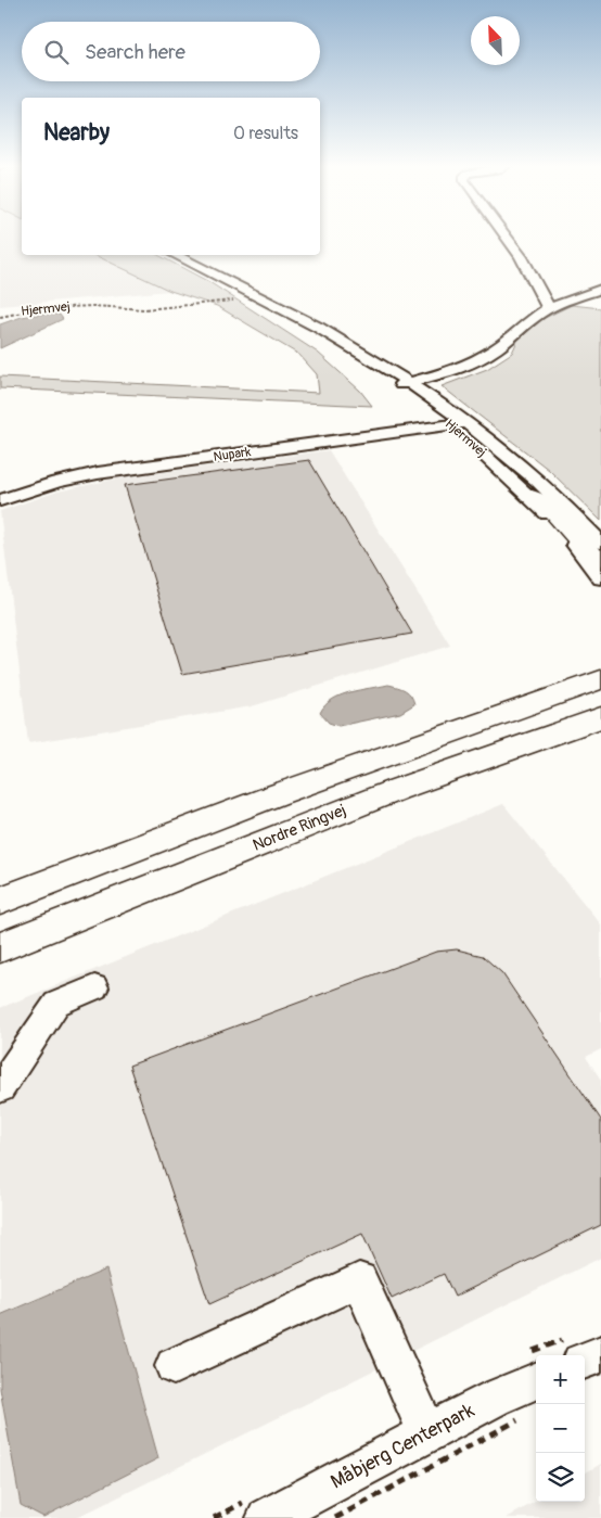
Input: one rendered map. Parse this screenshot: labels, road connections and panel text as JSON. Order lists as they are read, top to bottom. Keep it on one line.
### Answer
{"streets":{"main road":["Nordre Ringvej"],"street":["Hjermvej","Nupark","Måbjerg Centerpark"]},"crossings":[["Hjermvej","Nupark"]],"north":"top left","page":{"search":"Search here","heading":["Nearby","0 results"],"map_buttons":["+","−"]}}
